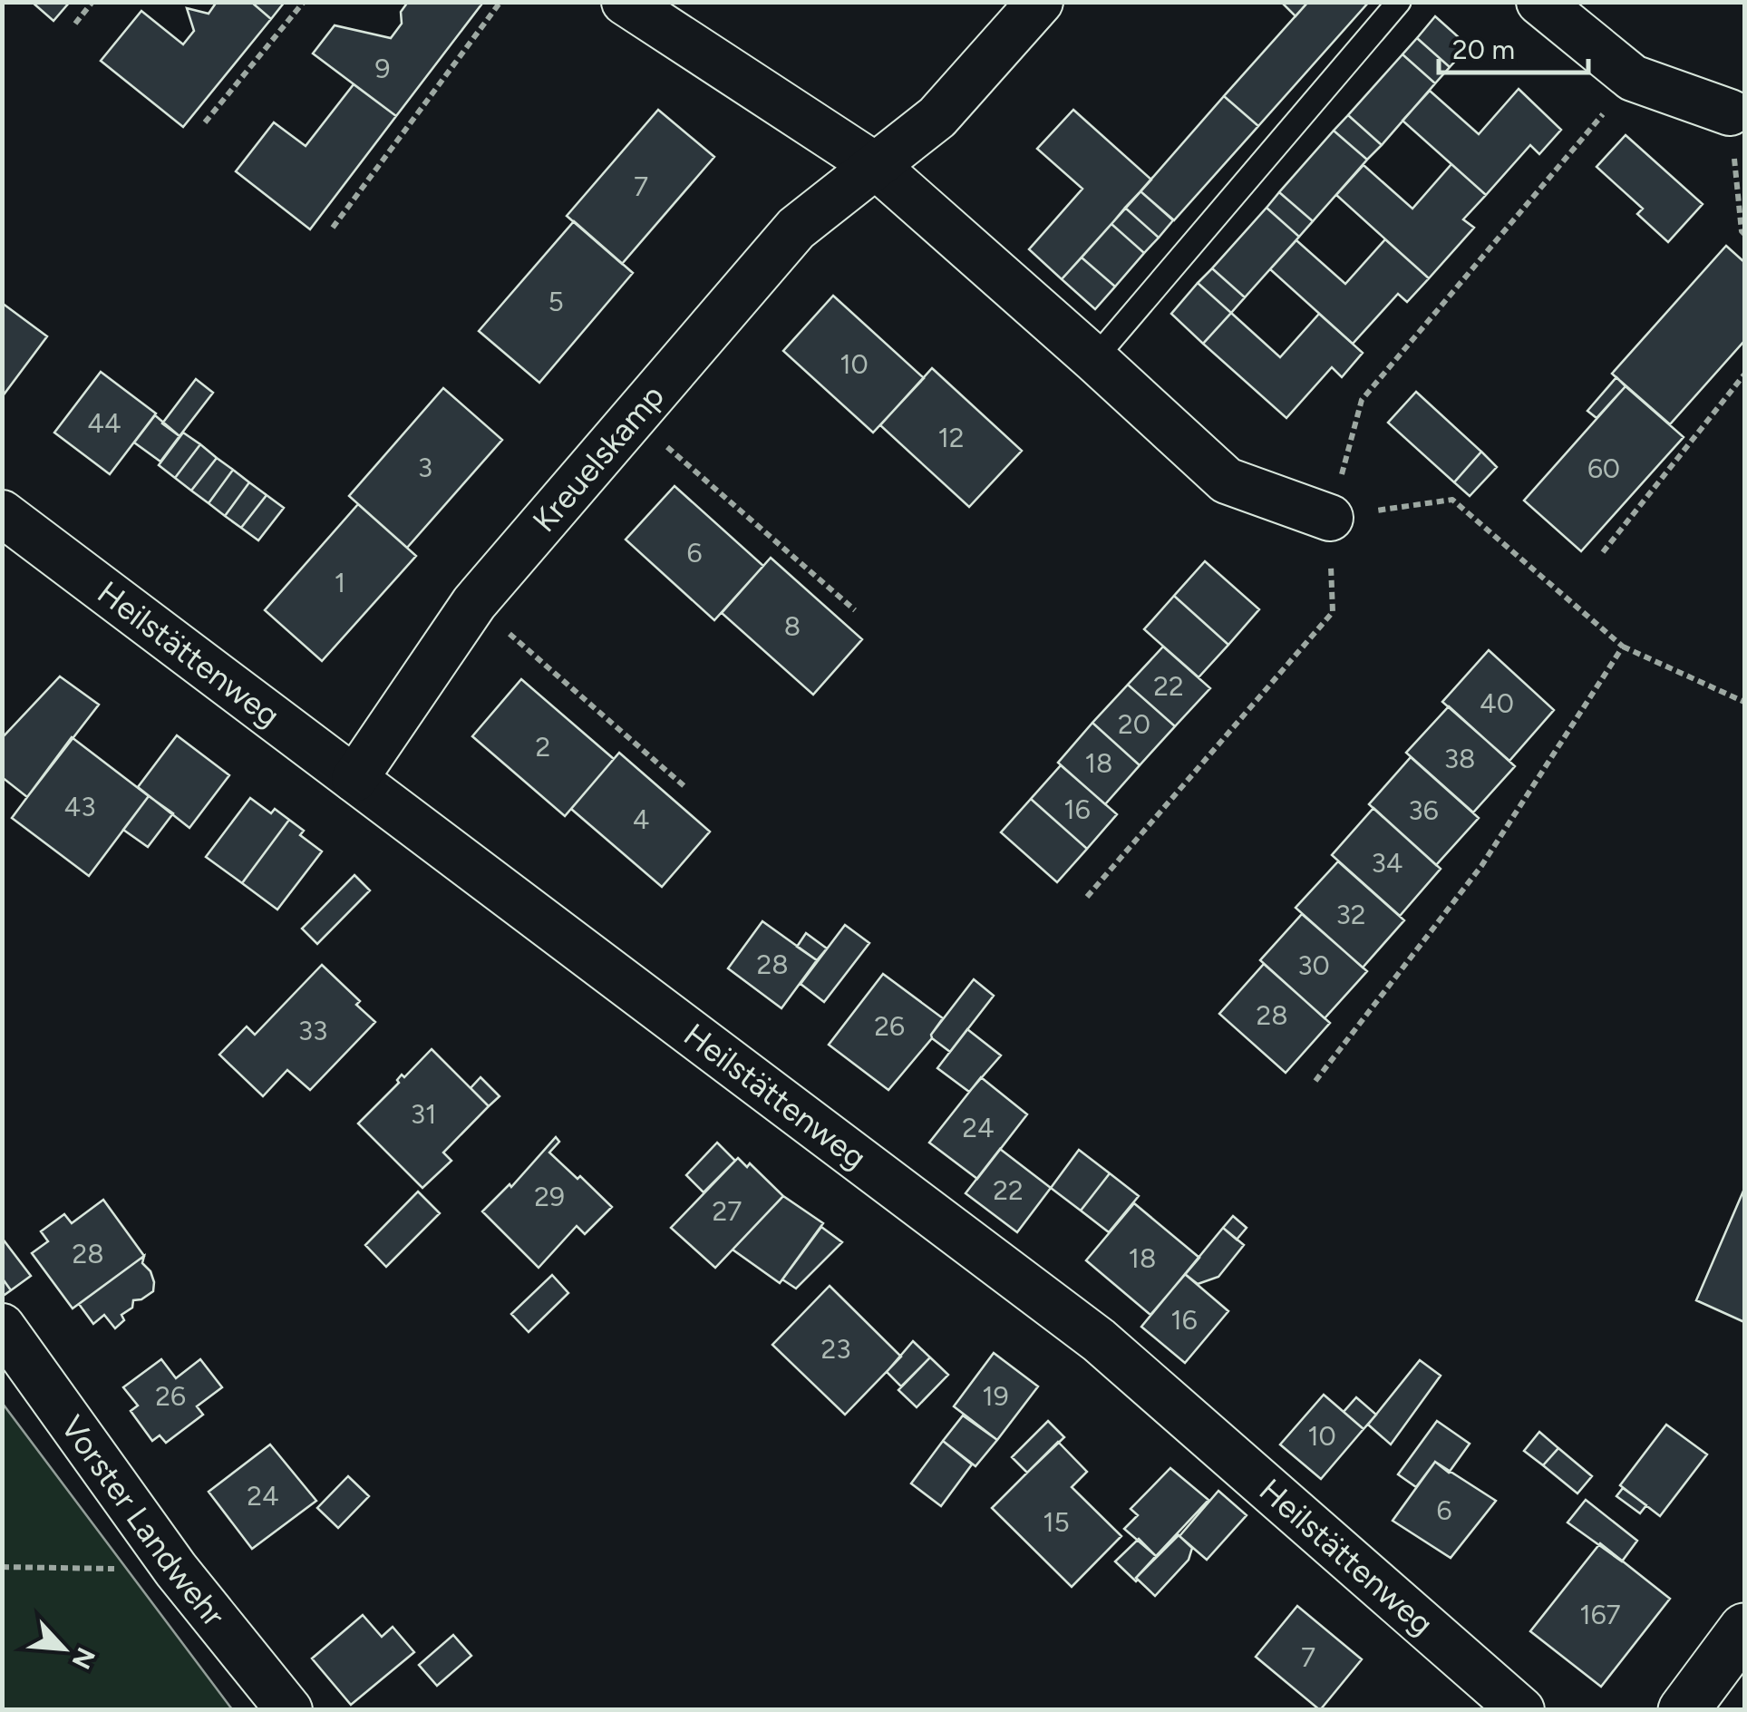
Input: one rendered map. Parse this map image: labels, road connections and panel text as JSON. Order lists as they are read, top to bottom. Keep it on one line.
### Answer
{"streets":{"street":["Kreuelskamp","Heilstättenweg","Vorster Landwehr"]},"crossings":[["Kreuelskamp","Heilstättenweg"]],"house_numbers":["9","7","5","10","44","12","3","60","6","1","8","22","40","20","2","38","18","43","16","36","4","34","32","28","30","28","26","33","31","24","22","29","27","28","18","16","23","26","19","10","24","6","15","167","7"],"scale_bar":"20 m","north":"bottom right"}
